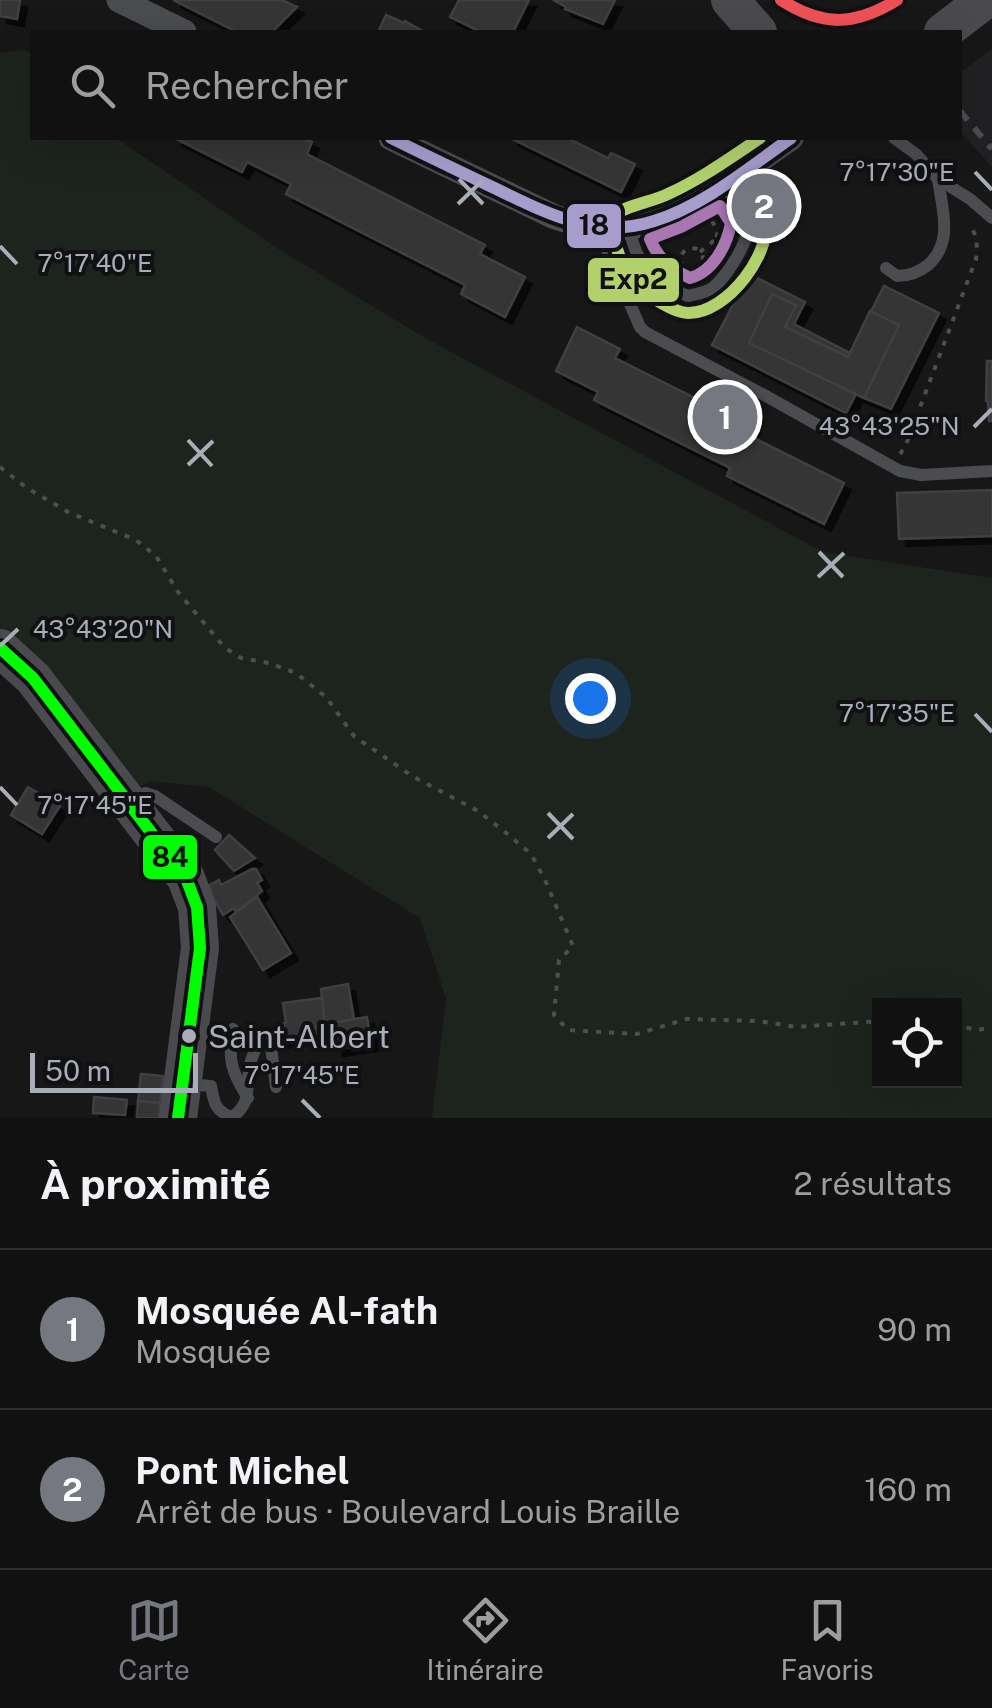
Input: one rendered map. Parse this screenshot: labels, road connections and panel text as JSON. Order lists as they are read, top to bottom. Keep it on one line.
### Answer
{"places":["Saint-Albert"],"lines":["transit line 18","transit line Exp2","transit line 84"],"scale_bar":"50 m","page":{"search":"Rechercher","pins":["2","1"],"scale":"50 m","heading":["À proximité","2 résultats"],"list":[{"mark":"1","name":"Mosquée Al-fath","note":"Mosquée","value":"90 m"},{"mark":"2","name":"Pont Michel","note":"Arrêt de bus · Boulevard Louis Braille","value":"160 m"}],"nav":["Carte","Itinéraire","Favoris"]},"coordinates":["7°17'30\"E","7°17'40\"E","43°43'25\"N","43°43'20\"N","7°17'35\"E","7°17'45\"E"]}
